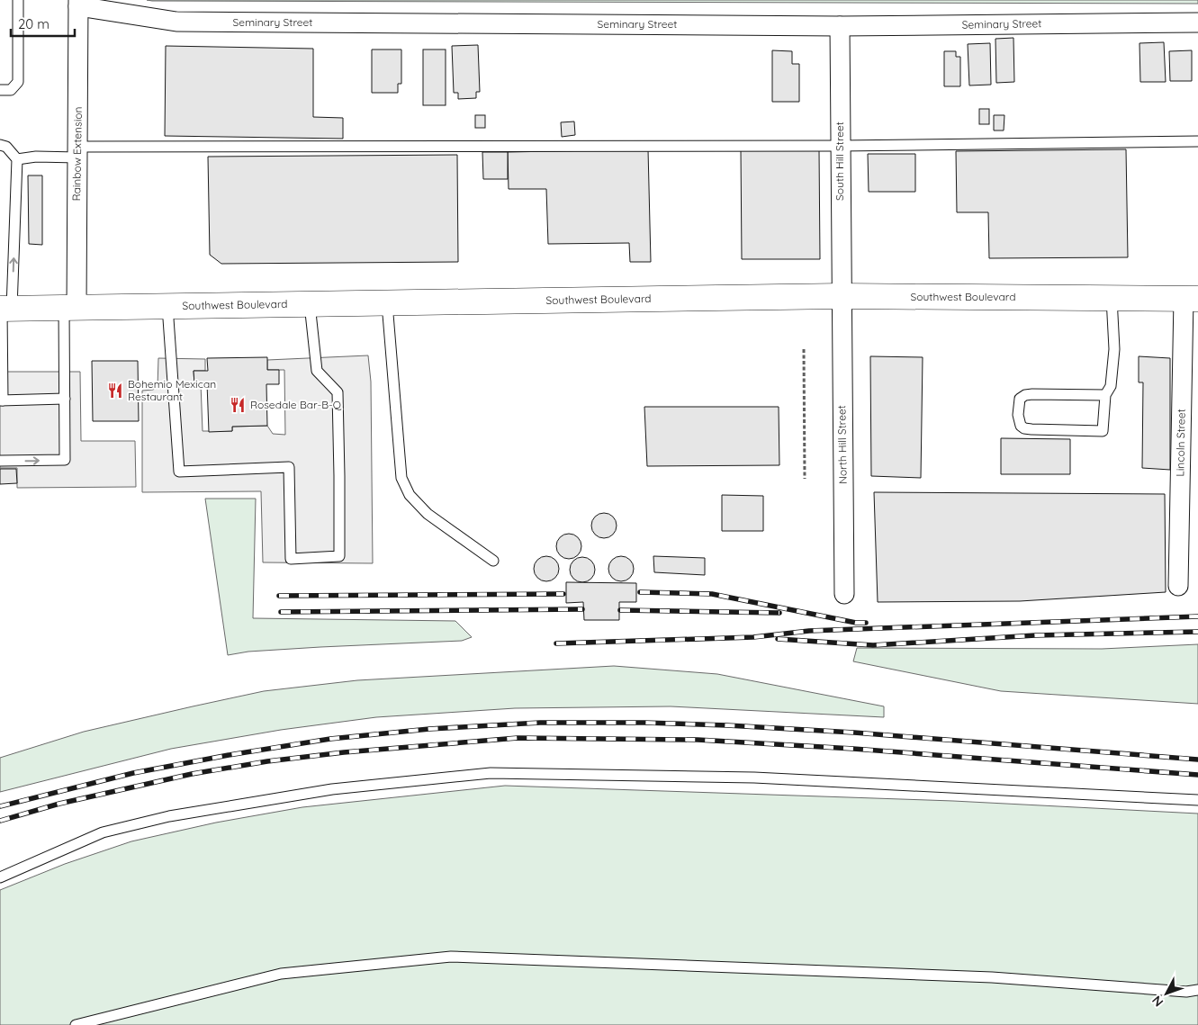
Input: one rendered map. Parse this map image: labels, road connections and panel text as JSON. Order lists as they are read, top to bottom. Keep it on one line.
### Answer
{"streets":{"main road":["Southwest Boulevard"],"street":["Seminary Street","Rainbow Extension","South Hill Street","Lincoln Street","North Hill Street"]},"crossings":[["Seminary Street","Rainbow Extension"],["Seminary Street","South Hill Street"],["Rainbow Extension","Southwest Boulevard"],["South Hill Street","Southwest Boulevard"],["South Hill Street","North Hill Street"],["Southwest Boulevard","Lincoln Street"],["Southwest Boulevard","North Hill Street"]],"places":{"restaurant":["Bohemio Mexican Restaurant","Rosedale Bar-B-Q"]},"scale_bar":"20 m","north":"bottom left"}
